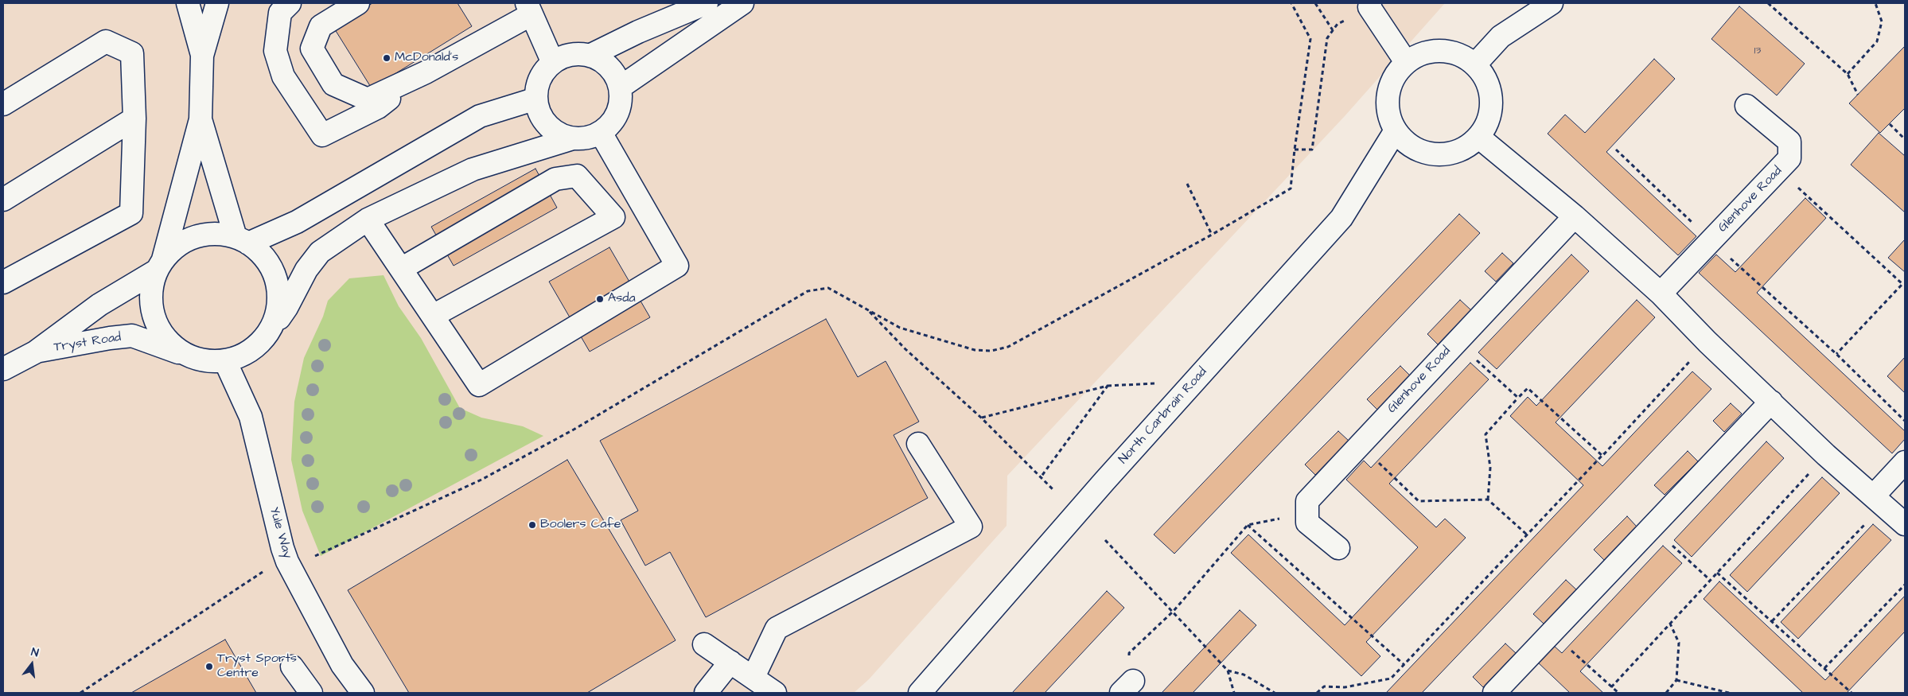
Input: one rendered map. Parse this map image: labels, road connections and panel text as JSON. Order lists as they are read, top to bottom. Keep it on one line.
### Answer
{"streets":{"street":["Glenhove Road","Tryst Road","North Carbrain Road","Yule Way"]},"crossings":[["Tryst Road","Yule Way"]],"places":["McDonald's","Asda","Boolers Cafe","Tryst Sports Centre"],"house_numbers":["13"],"north":"top"}
